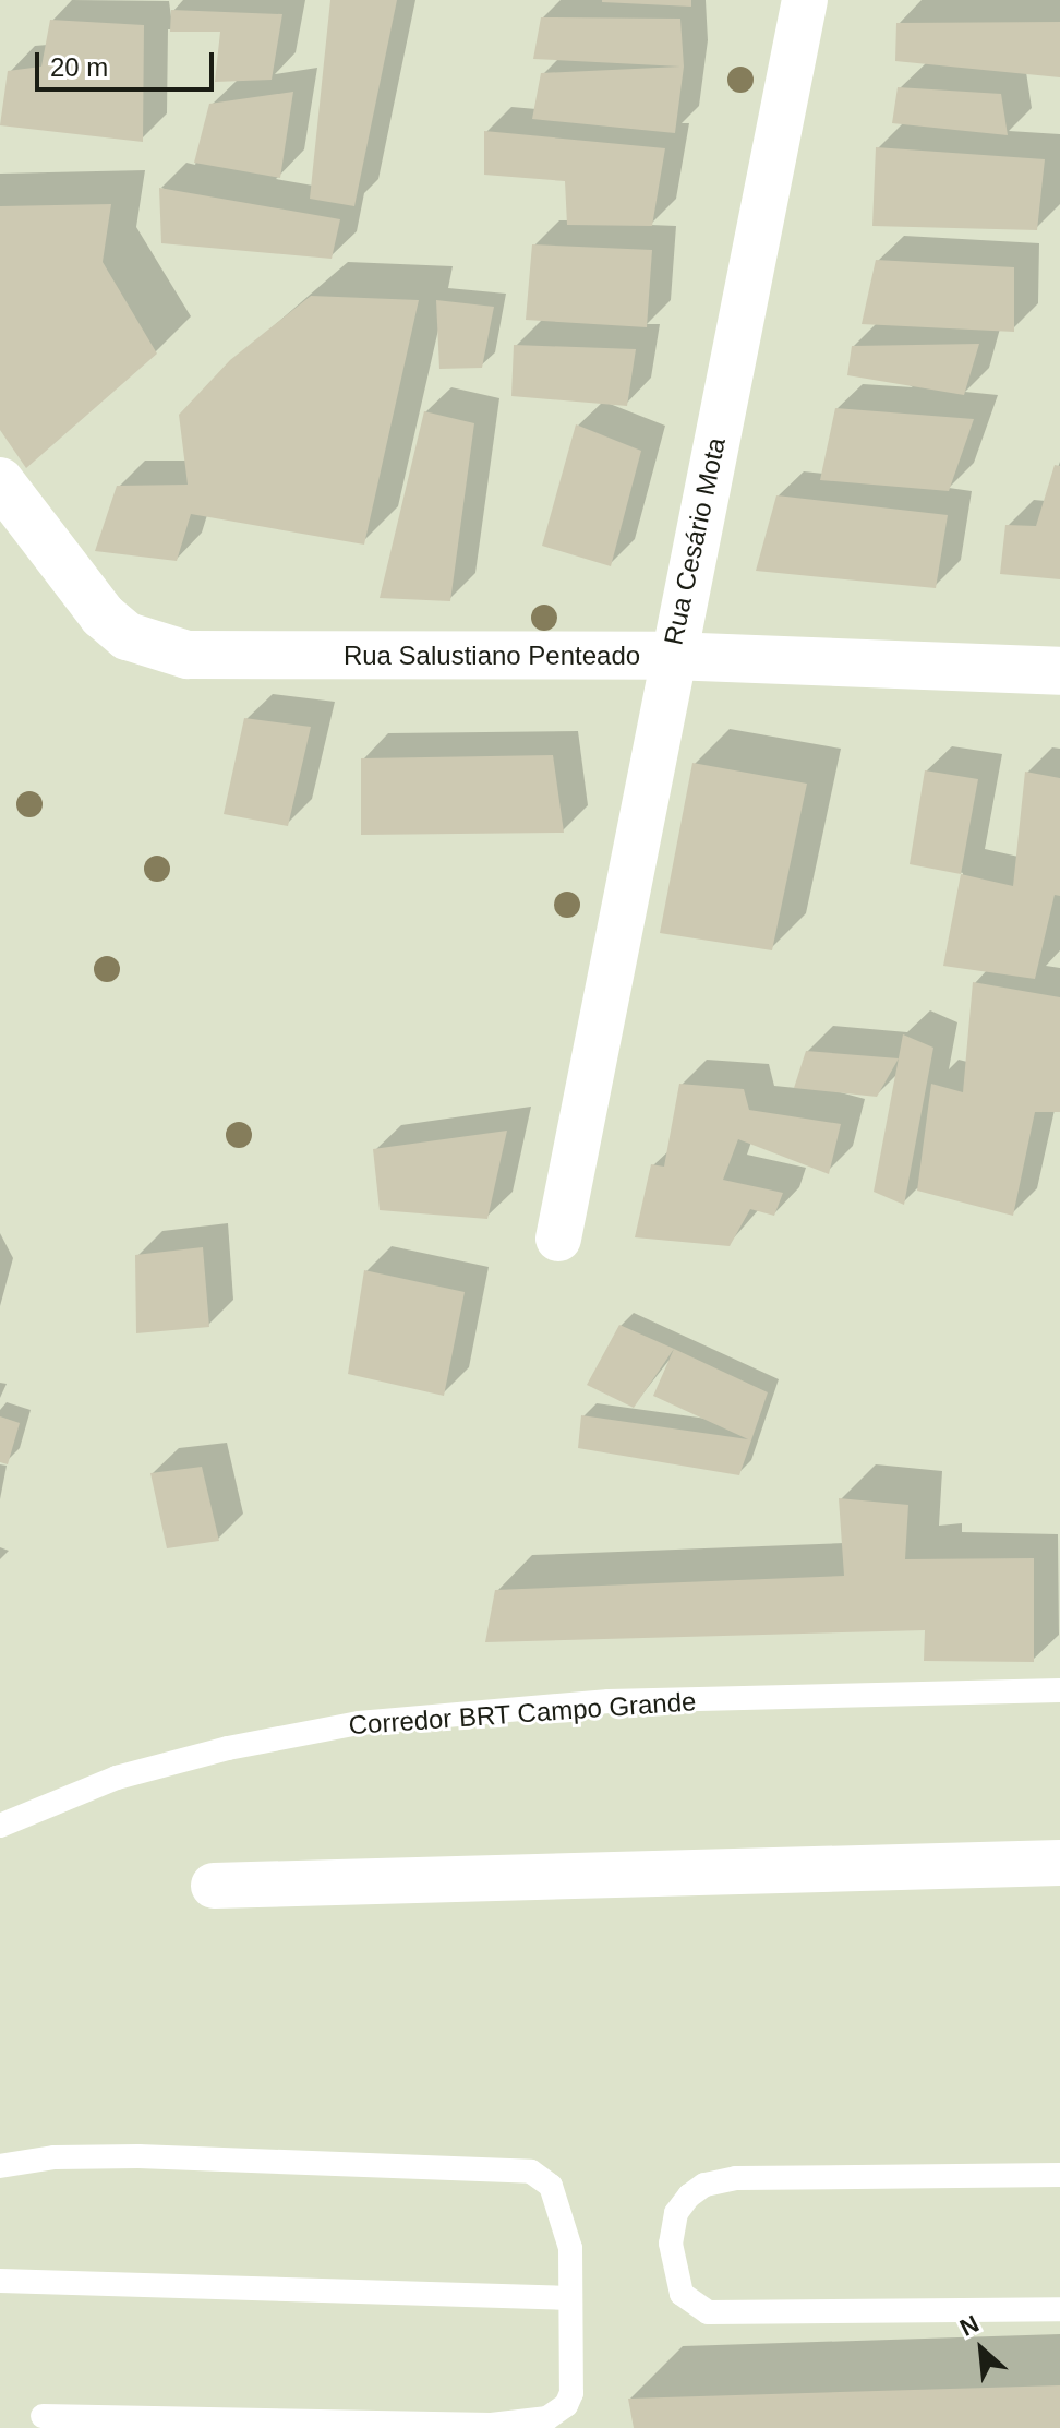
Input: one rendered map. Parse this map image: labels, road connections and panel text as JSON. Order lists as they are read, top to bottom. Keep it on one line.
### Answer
{"streets":{"street":["Rua Cesário Mota","Rua Salustiano Penteado"],"lane":["Corredor BRT Campo Grande"]},"crossings":[["Rua Cesário Mota","Rua Salustiano Penteado"]],"scale_bar":"20 m","north":"top left"}
